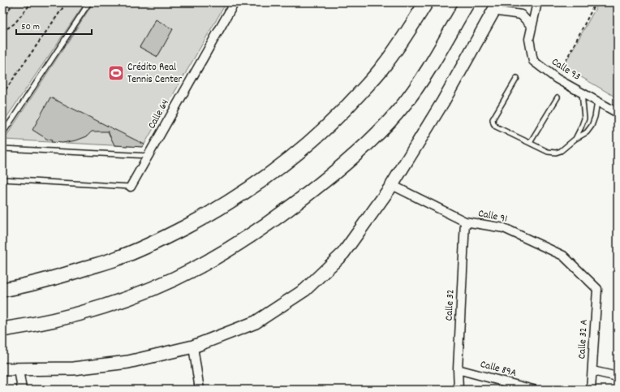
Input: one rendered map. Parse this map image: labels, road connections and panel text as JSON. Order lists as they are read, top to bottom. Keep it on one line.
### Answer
{"streets":{"street":["Calle 93","Calle 64","Calle 91","Calle 32","Calle 32 A","Calle 89A"]},"crossings":[["Calle 91","Calle 32"],["Calle 91","Calle 32 A"],["Calle 32","Calle 89A"]],"places":{"sports":["Crédito Real Tennis Center"]},"scale_bar":"50 m"}
